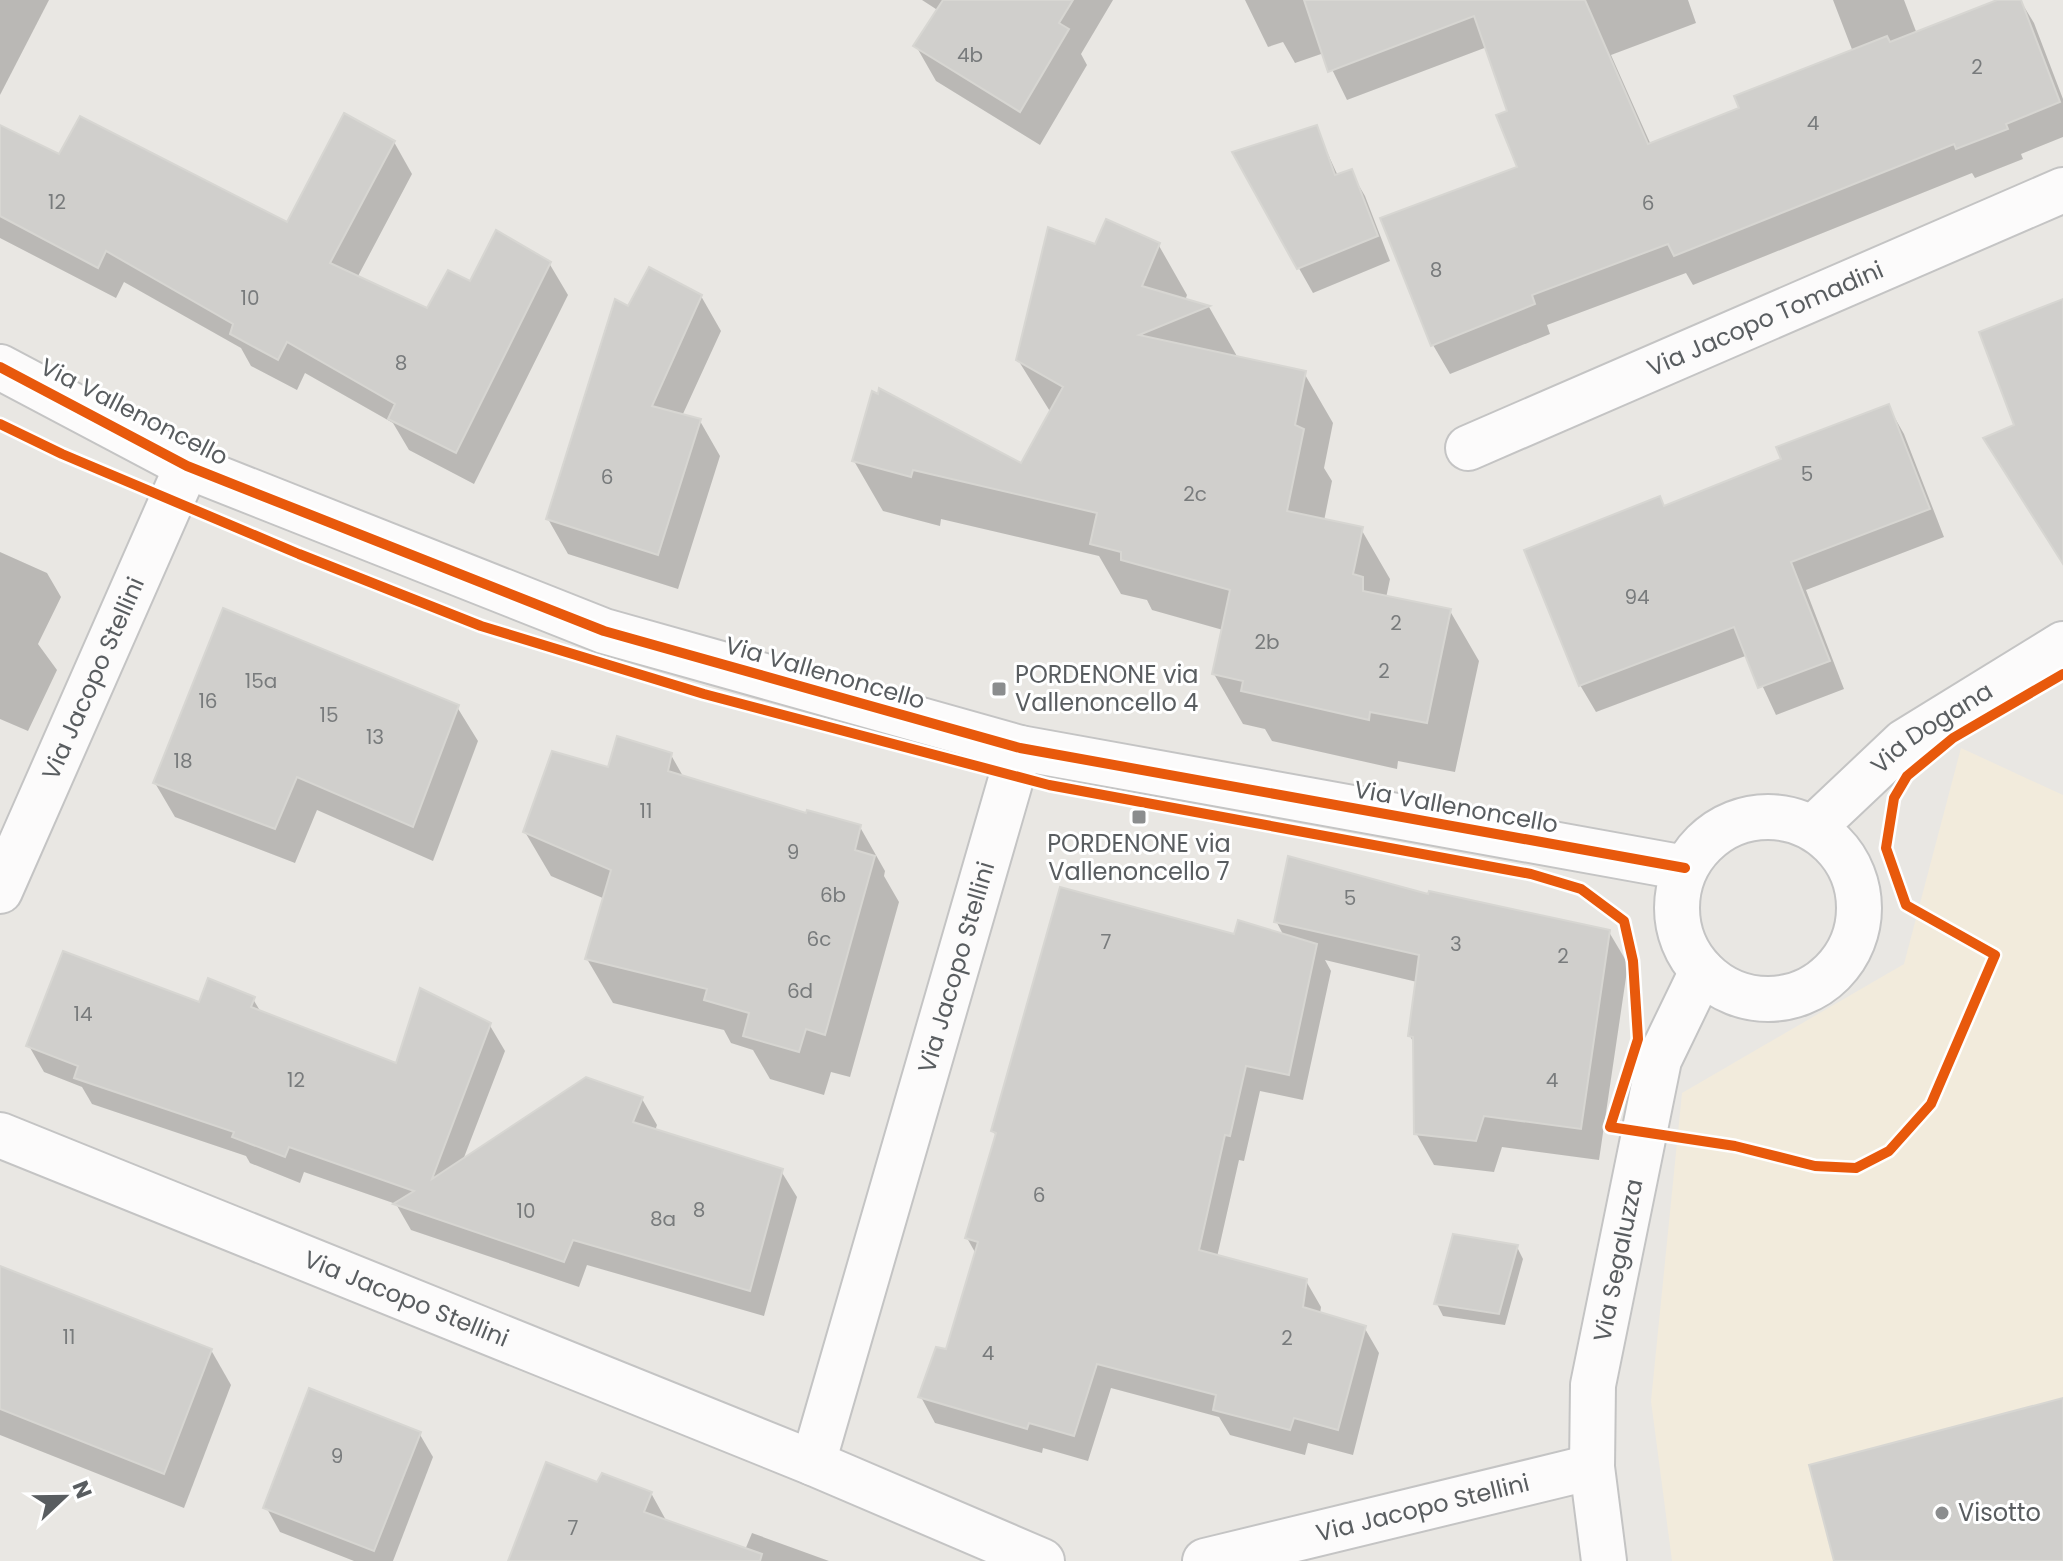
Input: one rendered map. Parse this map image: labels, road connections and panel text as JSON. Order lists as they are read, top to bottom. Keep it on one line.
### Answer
{"streets":{"street":["Via Jacopo Tomadini","Via Vallenoncello","Via Jacopo Stellini","Via Dogana","Via Segaluzza"]},"crossings":[["Via Vallenoncello","Via Jacopo Stellini"],["Via Vallenoncello","Via Dogana"],["Via Vallenoncello","Via Segaluzza"],["Via Jacopo Stellini","Via Segaluzza"],["Via Dogana","Via Segaluzza"]],"places":{"transit":["PORDENONE via Vallenoncello 4","PORDENONE via Vallenoncello 7"],"other":["Visotto"]},"house_numbers":["4b","2","4","12","6","8","10","8","5","6","2c","94","2","2b","2","15a","16","15","13","18","11","9","6b","5","6c","7","3","2","6d","14","12","4","6","8","10","8a","11","2","4","9","7"],"north":"right"}
